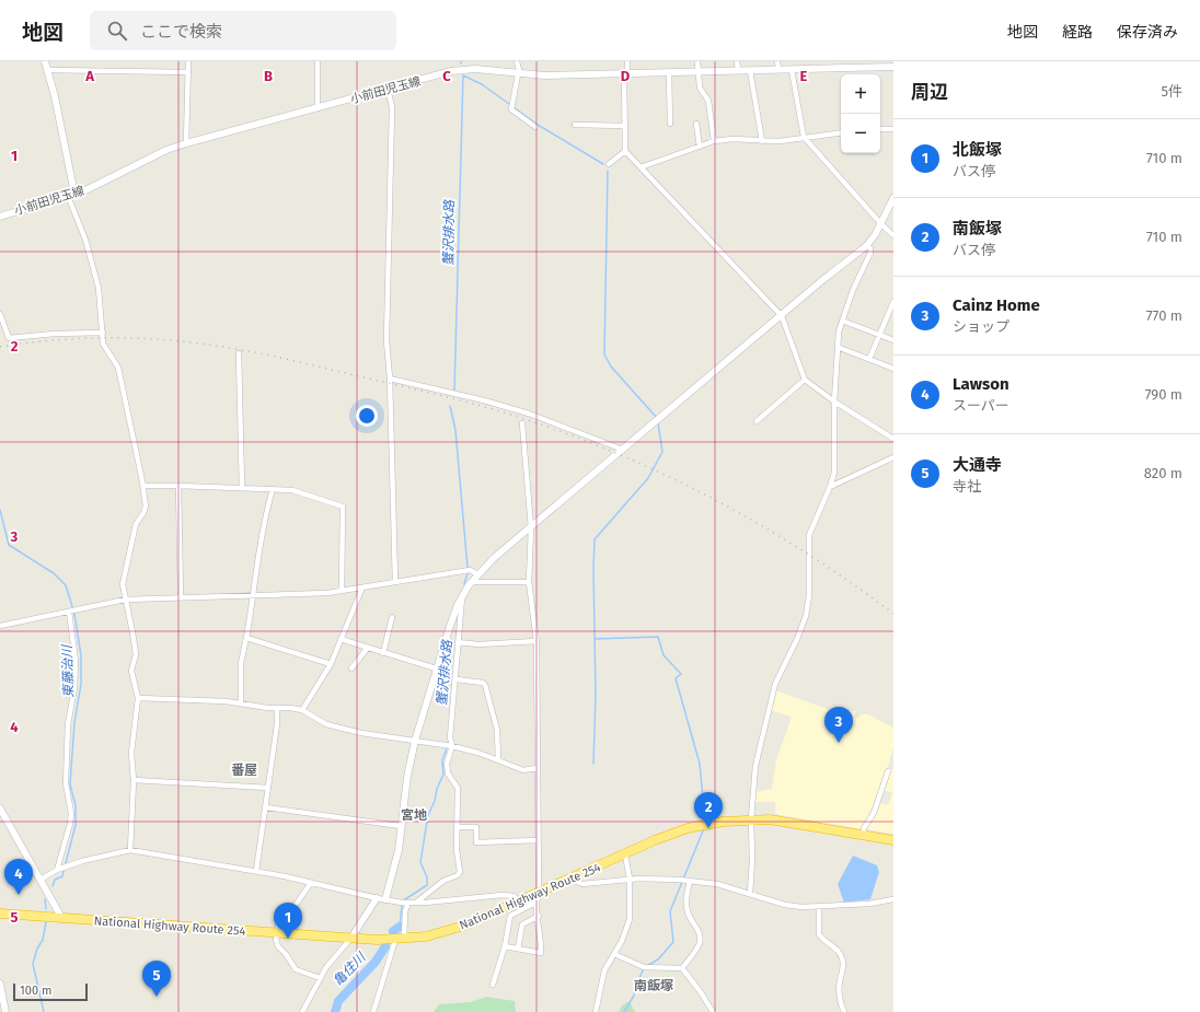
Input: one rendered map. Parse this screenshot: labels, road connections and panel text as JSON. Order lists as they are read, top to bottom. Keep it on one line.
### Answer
{"streets":{"highway":["National Highway Route 254"],"street":["小前田児玉線"]},"districts":["番屋","宮地","南飯塚"],"water":["蟹沢排水路","東藤治川","亀住川"],"scale_bar":"100 m","page":{"header":"地図","search":"ここで検索","nav":["地図","経路","保存済み"],"heading":["周辺","5件"],"map_buttons":["+","−"],"list":[{"mark":"1","name":"北飯塚","note":"バス停","value":"710 m"},{"mark":"2","name":"南飯塚","note":"バス停","value":"710 m"},{"mark":"3","name":"Cainz Home","note":"ショップ","value":"770 m"},{"mark":"4","name":"Lawson","note":"スーパー","value":"790 m"},{"mark":"5","name":"大通寺","note":"寺社","value":"820 m"}],"pins":["3","2","4","1","5"],"scale":"100 m"},"grid":{"columns":["A","B","C","D","E"],"rows":["1","2","3","4","5"]}}
